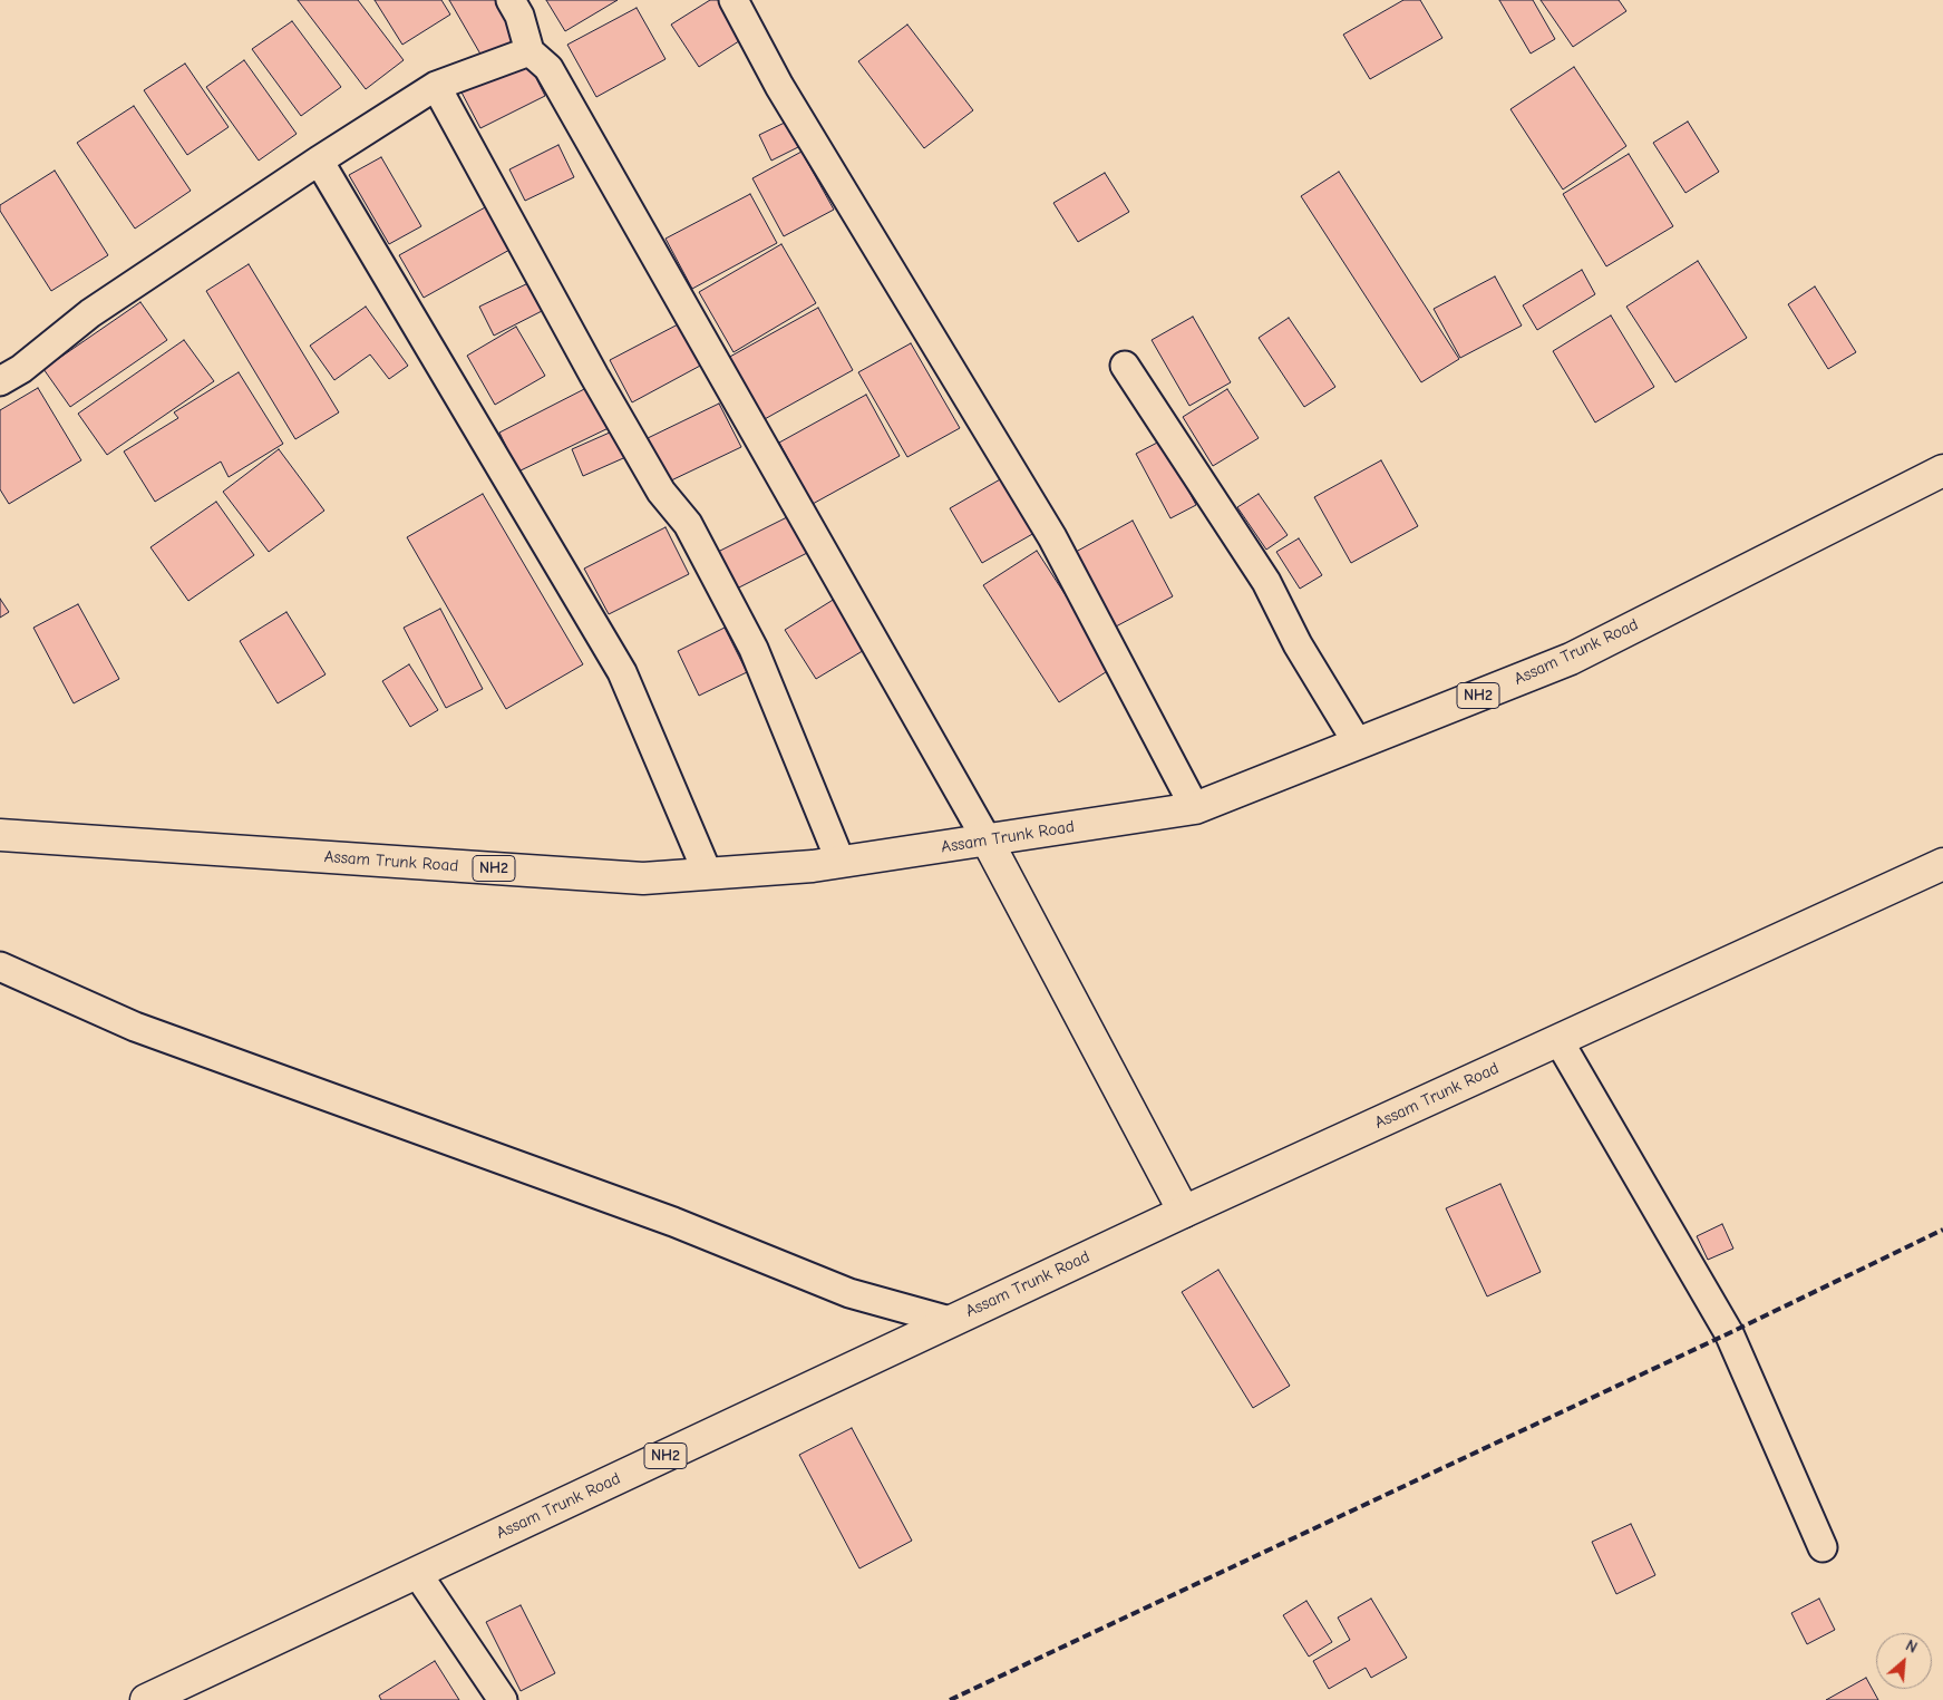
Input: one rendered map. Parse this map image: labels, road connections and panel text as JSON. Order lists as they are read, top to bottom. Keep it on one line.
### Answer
{"streets":{"main road":["Assam Trunk Road","NH2"]},"north":"top right"}
